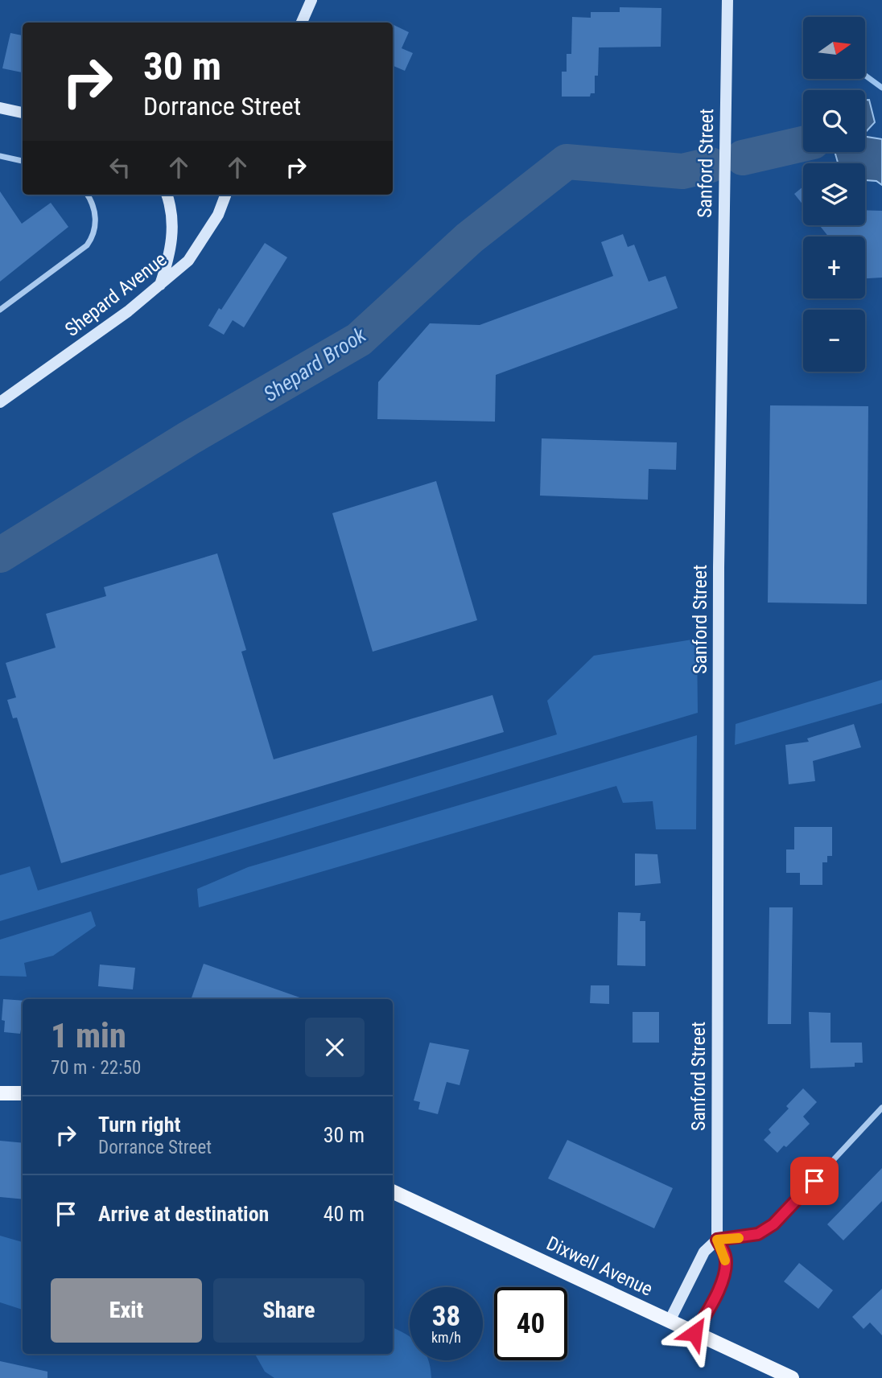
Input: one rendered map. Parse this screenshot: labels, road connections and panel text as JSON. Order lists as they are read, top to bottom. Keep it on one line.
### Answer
{"streets":{"main road":["Dixwell Avenue"],"street":["Sanford Street","Shepard Avenue"]},"crossings":[["Sanford Street","Dixwell Avenue"]],"water":["Shepard Brook"],"north":"right","page":{"map_buttons":["+","−"],"turn":["30 m","Dorrance Street"],"heading":["1 min","70 m · 22:50"],"list":[{"name":"Turn right","note":"Dorrance Street","value":"30 m"},{"name":"Arrive at destination","value":"40 m"}],"buttons":["Exit","Share"],"speed":"38 km/h","limit":"40"}}
